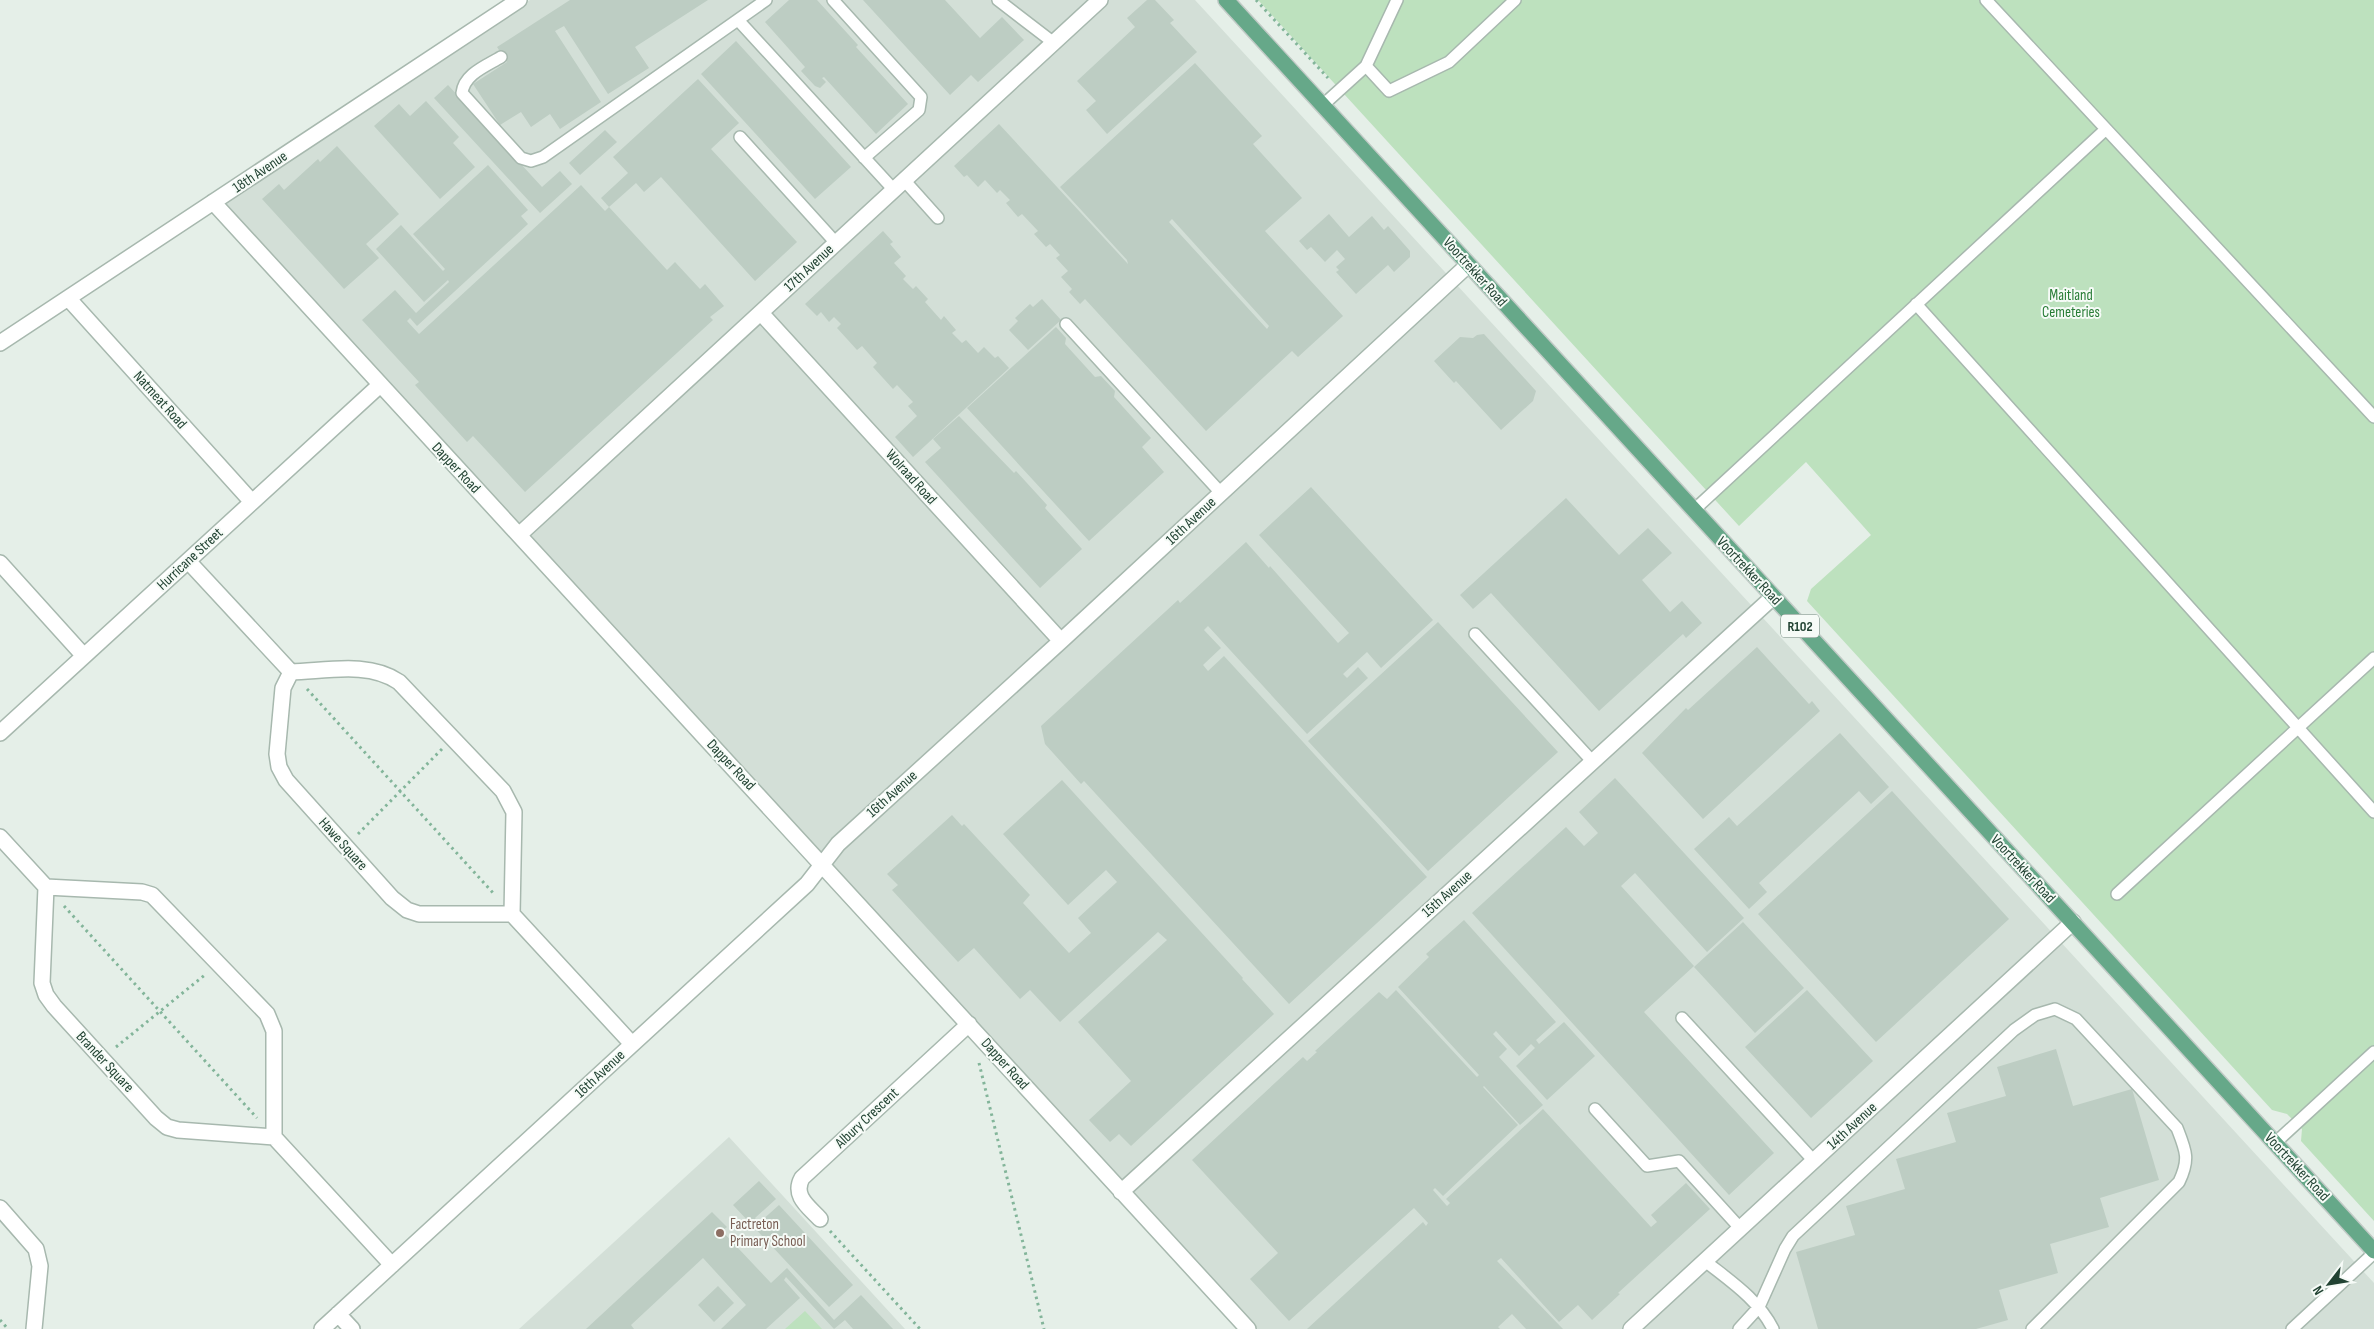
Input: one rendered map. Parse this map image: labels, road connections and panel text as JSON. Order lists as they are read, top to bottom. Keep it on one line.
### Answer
{"streets":{"main road":["Voortrekker Road","R102"],"street":["18th Avenue","17th Avenue","Natmeat Road","Dapper Road","Wolraad Road","16th Avenue","Hurricane Street","Hawe Square","15th Avenue","Brander Square","Albury Crescent","14th Avenue"]},"crossings":[["18th Avenue","Natmeat Road"],["18th Avenue","Dapper Road"],["17th Avenue","Dapper Road"],["17th Avenue","Wolraad Road"],["Voortrekker Road","16th Avenue"],["Voortrekker Road","15th Avenue"],["Voortrekker Road","14th Avenue"],["Natmeat Road","Hurricane Street"],["Dapper Road","16th Avenue"],["Dapper Road","Hurricane Street"],["Dapper Road","15th Avenue"],["Dapper Road","Albury Crescent"],["Wolraad Road","16th Avenue"]],"parks":["Maitland Cemeteries"],"places":["Factreton Primary School"],"north":"bottom left"}
